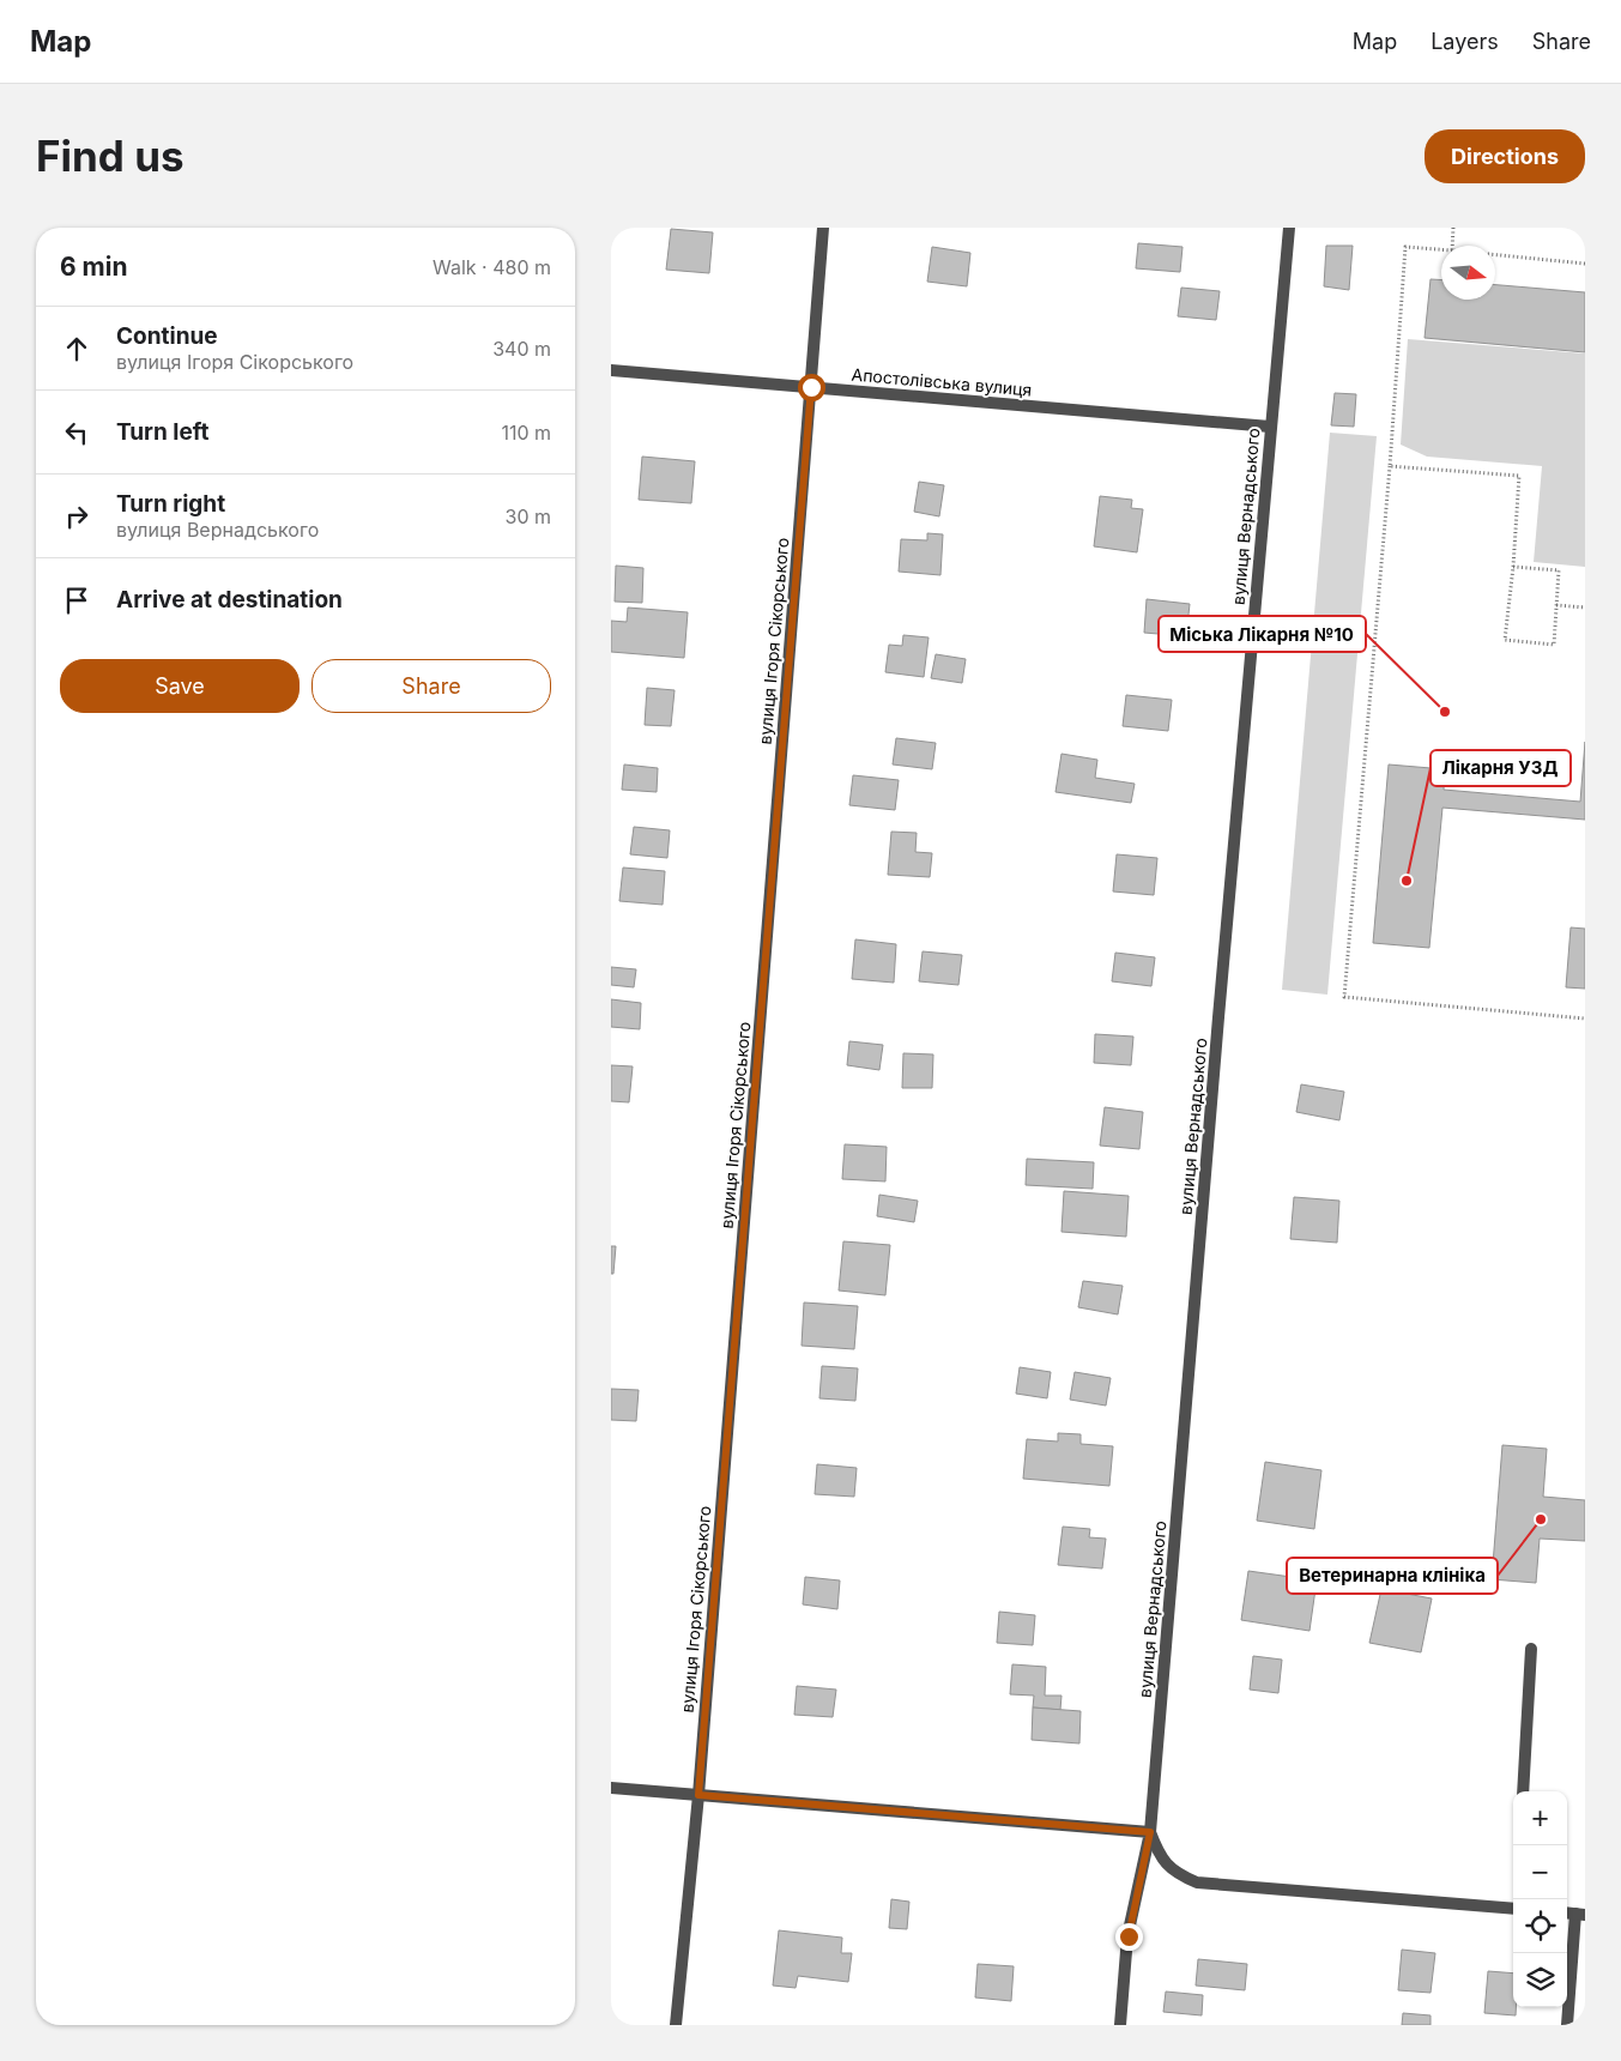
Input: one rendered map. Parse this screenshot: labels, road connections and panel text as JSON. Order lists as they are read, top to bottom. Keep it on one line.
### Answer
{"streets":{"street":["Апостолівська вулиця","вулиця Вернадського","вулиця Ігоря Сікорського"]},"crossings":[["Апостолівська вулиця","вулиця Вернадського"],["Апостолівська вулиця","вулиця Ігоря Сікорського"]],"places":["Міська Лікарня №10","Лікарня УЗД","Ветеринарна клініка"],"north":"right","page":{"header":"Map","nav":["Map","Layers","Share"],"buttons":["Directions",["Save","Share"]],"title":"Find us","heading":["6 min","Walk · 480 m"],"list":[["Continue","вулиця Ігоря Сікорського","340 m"],["Turn left","110 m"],["Turn right","вулиця Вернадського","30 m"],"Arrive at destination"],"map_buttons":["+","−"]}}
